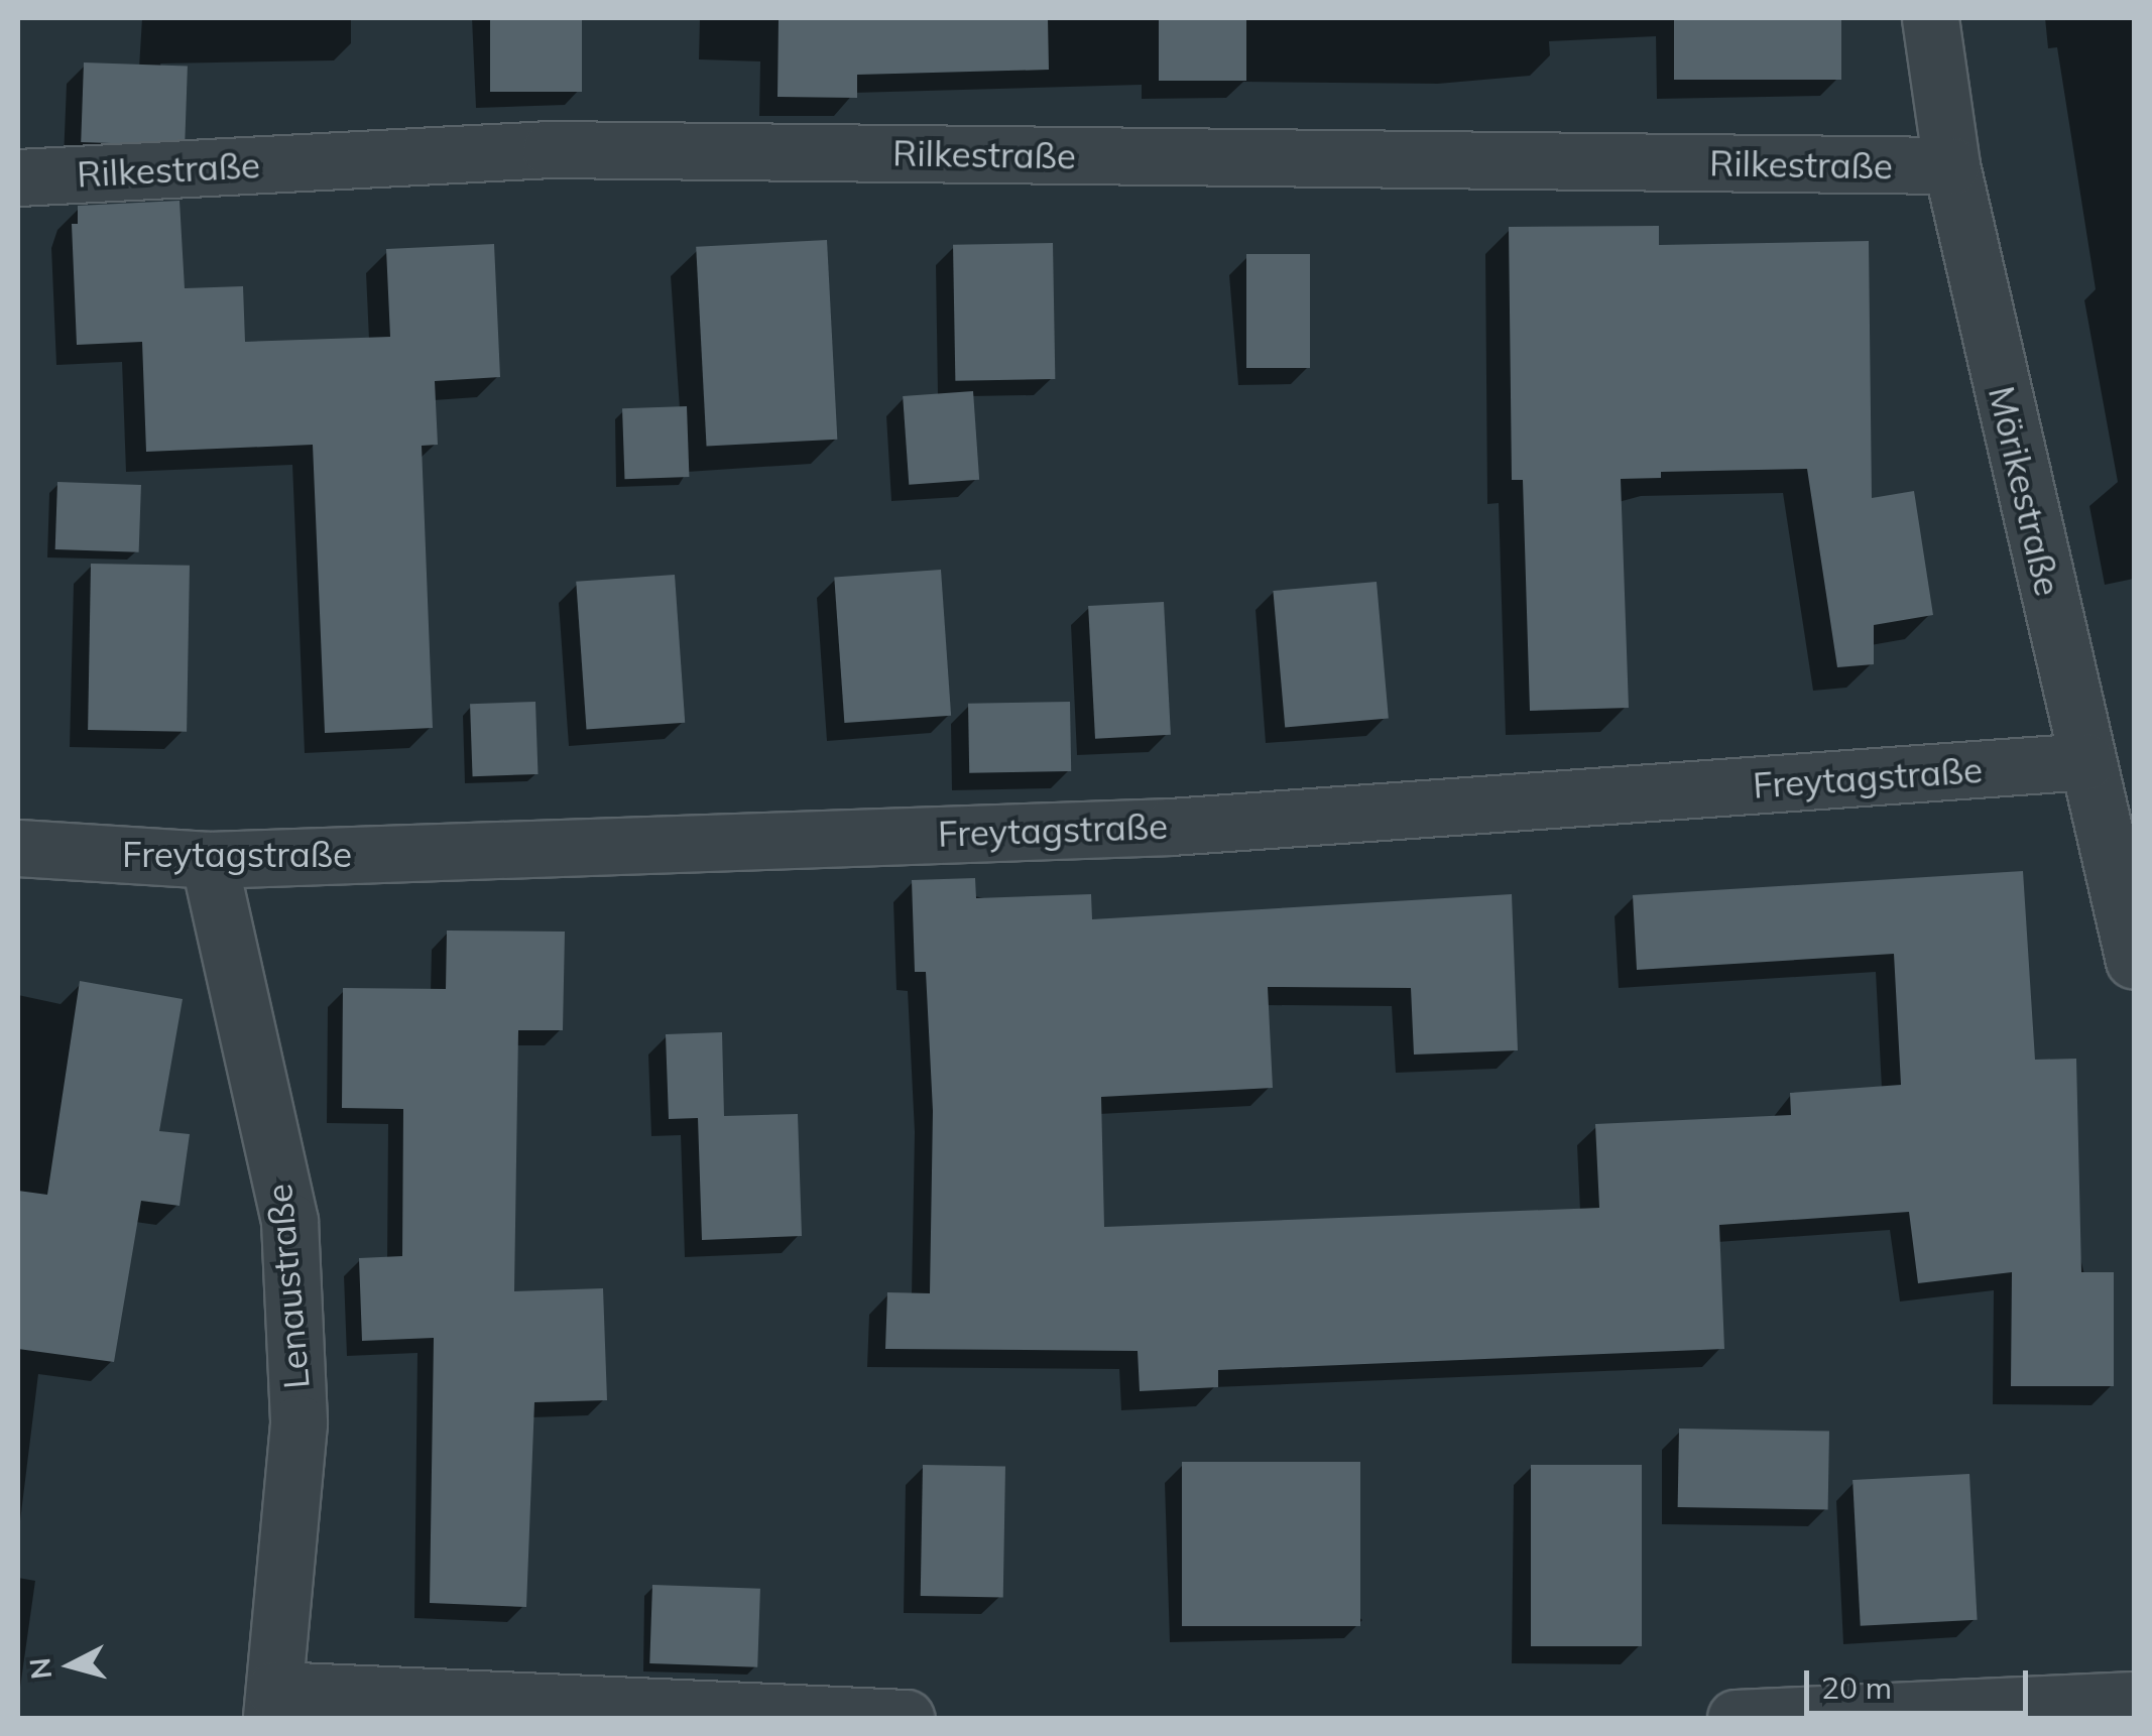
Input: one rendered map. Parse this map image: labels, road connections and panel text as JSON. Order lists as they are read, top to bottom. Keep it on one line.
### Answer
{"streets":{"street":["Rilkestraße","Mörikestraße","Freytagstraße","Lenaustraße"]},"crossings":[["Rilkestraße","Mörikestraße"],["Mörikestraße","Freytagstraße"],["Freytagstraße","Lenaustraße"]],"scale_bar":"20 m","north":"left"}
